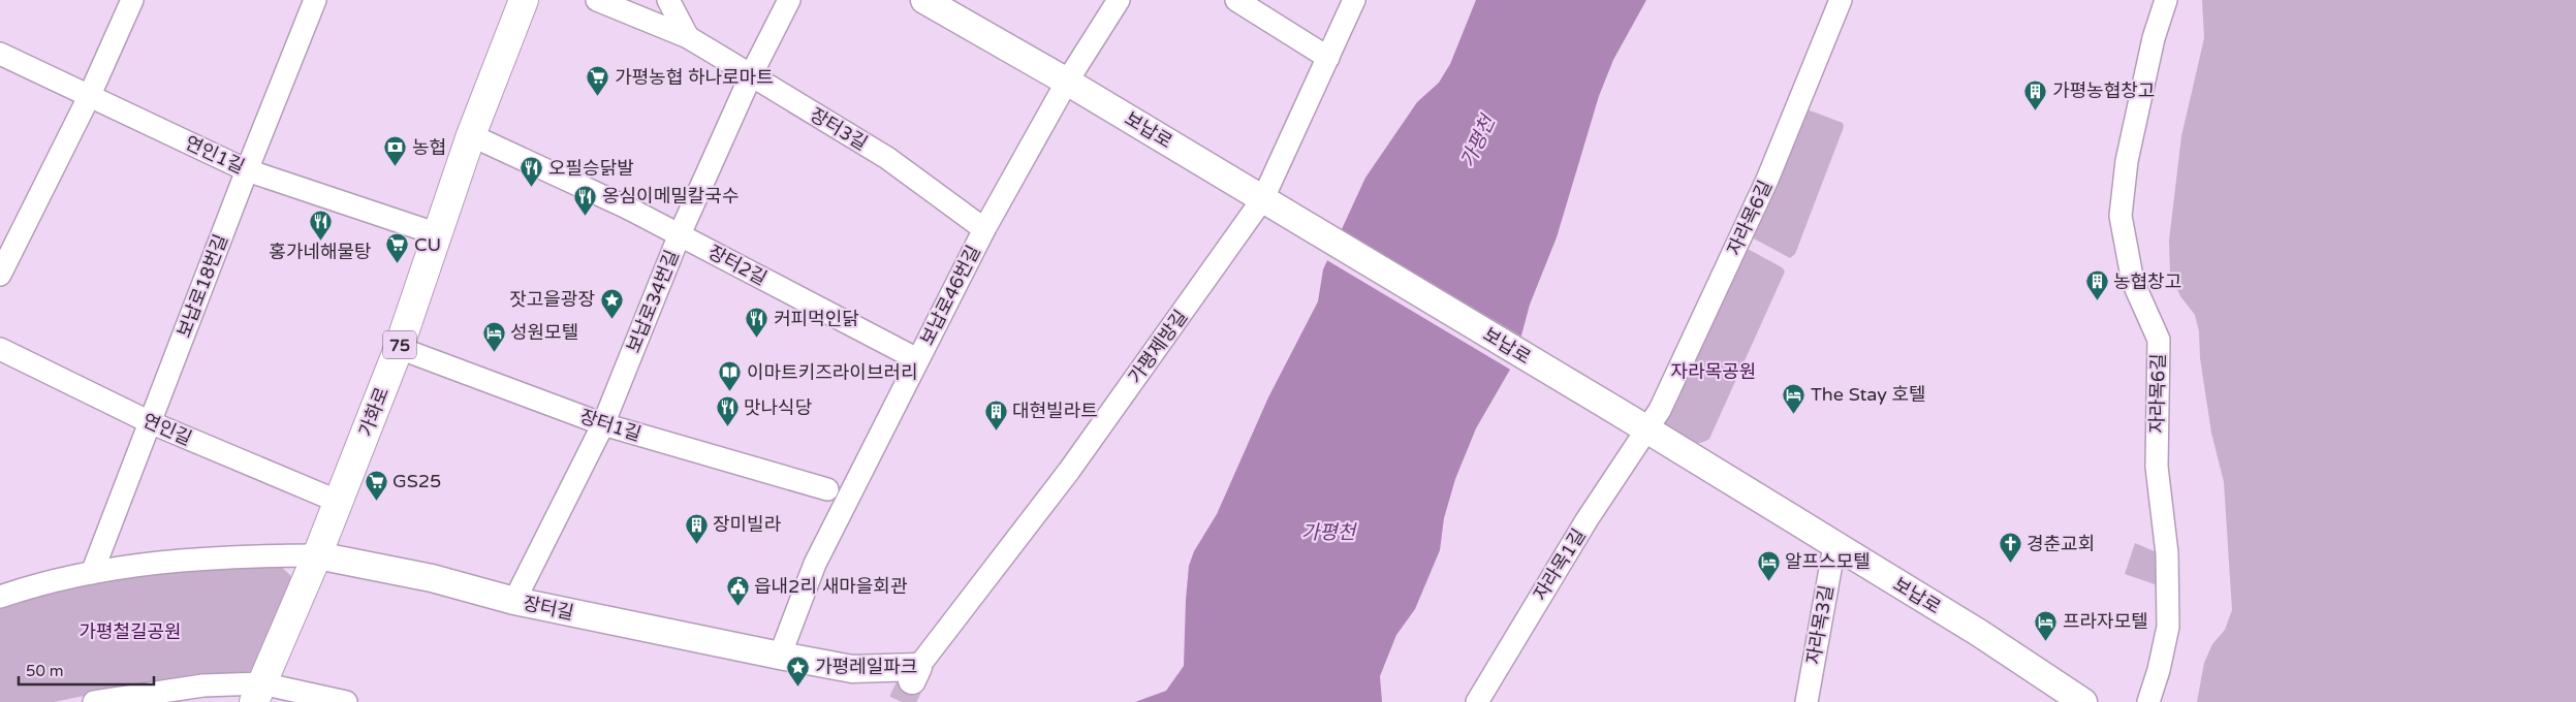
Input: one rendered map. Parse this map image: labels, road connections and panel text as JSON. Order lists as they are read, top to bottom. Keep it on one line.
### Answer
{"streets":{"main road":["75","가화로"],"street":["장터3길","보납로","연인1길","자라목6길","장터2길","보납로18번길","보납로46번길","보납로34번길","가평제방길","장터1길","연인길","자라목1길","장터길","자라목3길"]},"crossings":[["장터3길","보납로46번길"],["장터3길","보납로34번길"],["보납로","자라목6길"],["보납로","보납로46번길"],["보납로","가평제방길"],["보납로","자라목1길"],["보납로","자라목3길"],["연인1길","보납로18번길"],["연인1길","가화로"],["자라목6길","자라목1길"],["장터2길","보납로46번길"],["장터2길","보납로34번길"],["장터2길","가화로"],["보납로18번길","연인길"],["보납로46번길","가평제방길"],["보납로46번길","장터길"],["보납로34번길","장터1길"],["보납로34번길","장터길"],["가평제방길","장터길"],["가화로","장터1길"],["가화로","연인길"],["가화로","장터길"]],"water":["가평천"],"parks":["자라목공원","가평철길공원"],"places":{"supermarket":["가평농협 하나로마트","CU","GS25"],"building":["가평농협창고","농협창고","대현빌라트","장미빌라"],"bank":["농협"],"restaurant":["오필승닭발","옹심이메밀칼국수","홍가네해물탕","커피먹인닭","맛나식당"],"place":["잣고을광장","가평레일파크"],"hotel":["성원모텔","The Stay 호텔","알프스모텔","프라자모텔"],"library":["이마트키즈라이브러리"],"church":["경춘교회"],"public building":["읍내2리 새마을회관"]},"scale_bar":"50 m"}
